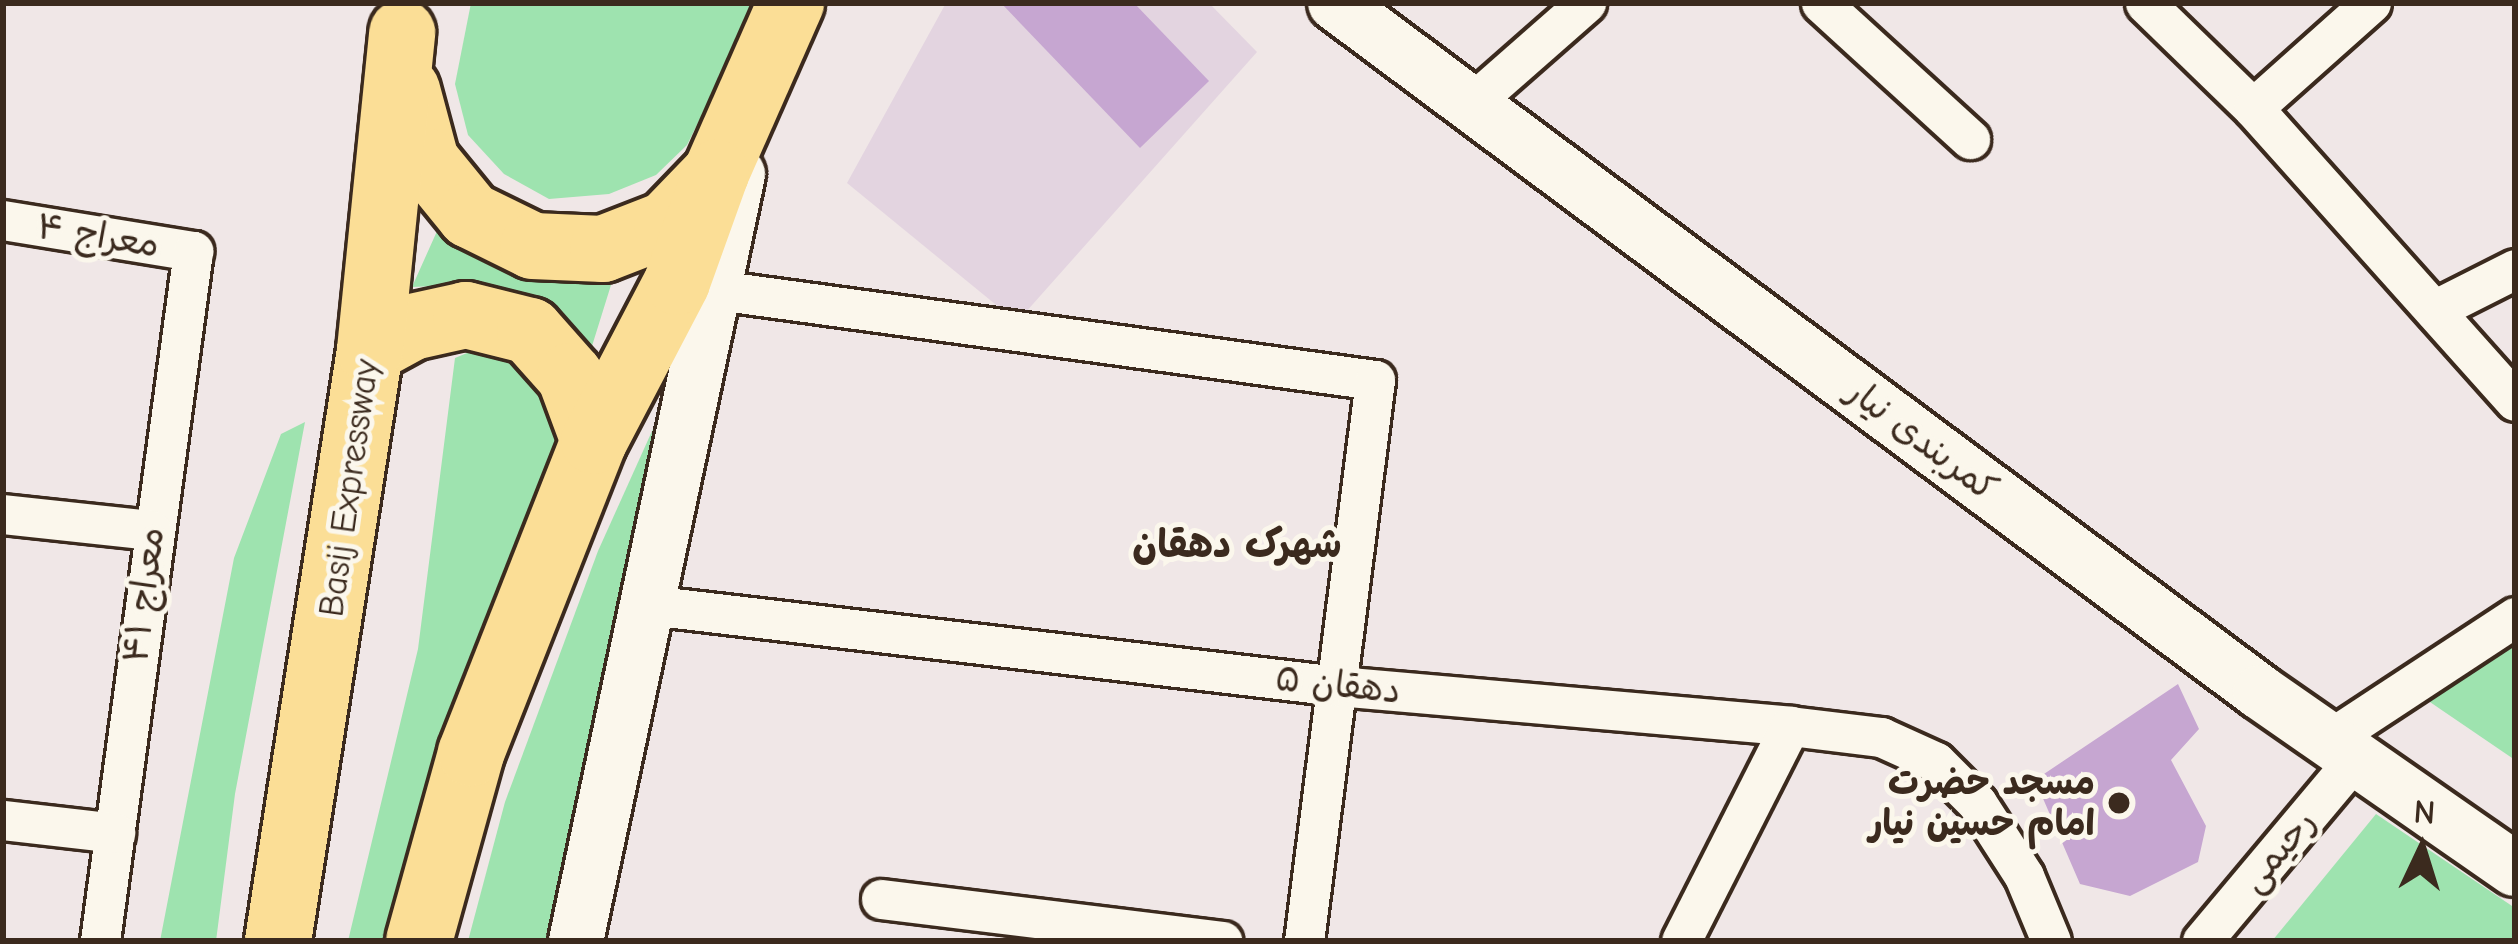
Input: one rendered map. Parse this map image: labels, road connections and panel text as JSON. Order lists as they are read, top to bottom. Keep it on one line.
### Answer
{"streets":{"highway":["Basij Expressway"],"main road":["کمربندی نیار"],"street":["معراج ۴","معراج ۴۱","دهقان ۵","رحیمی"]},"crossings":[["معراج ۴","معراج ۴۱"],["کمربندی نیار","رحیمی"]],"districts":["شهرک دهقان"],"places":["مسجد حضرت امام حسین نیار"],"north":"top"}
